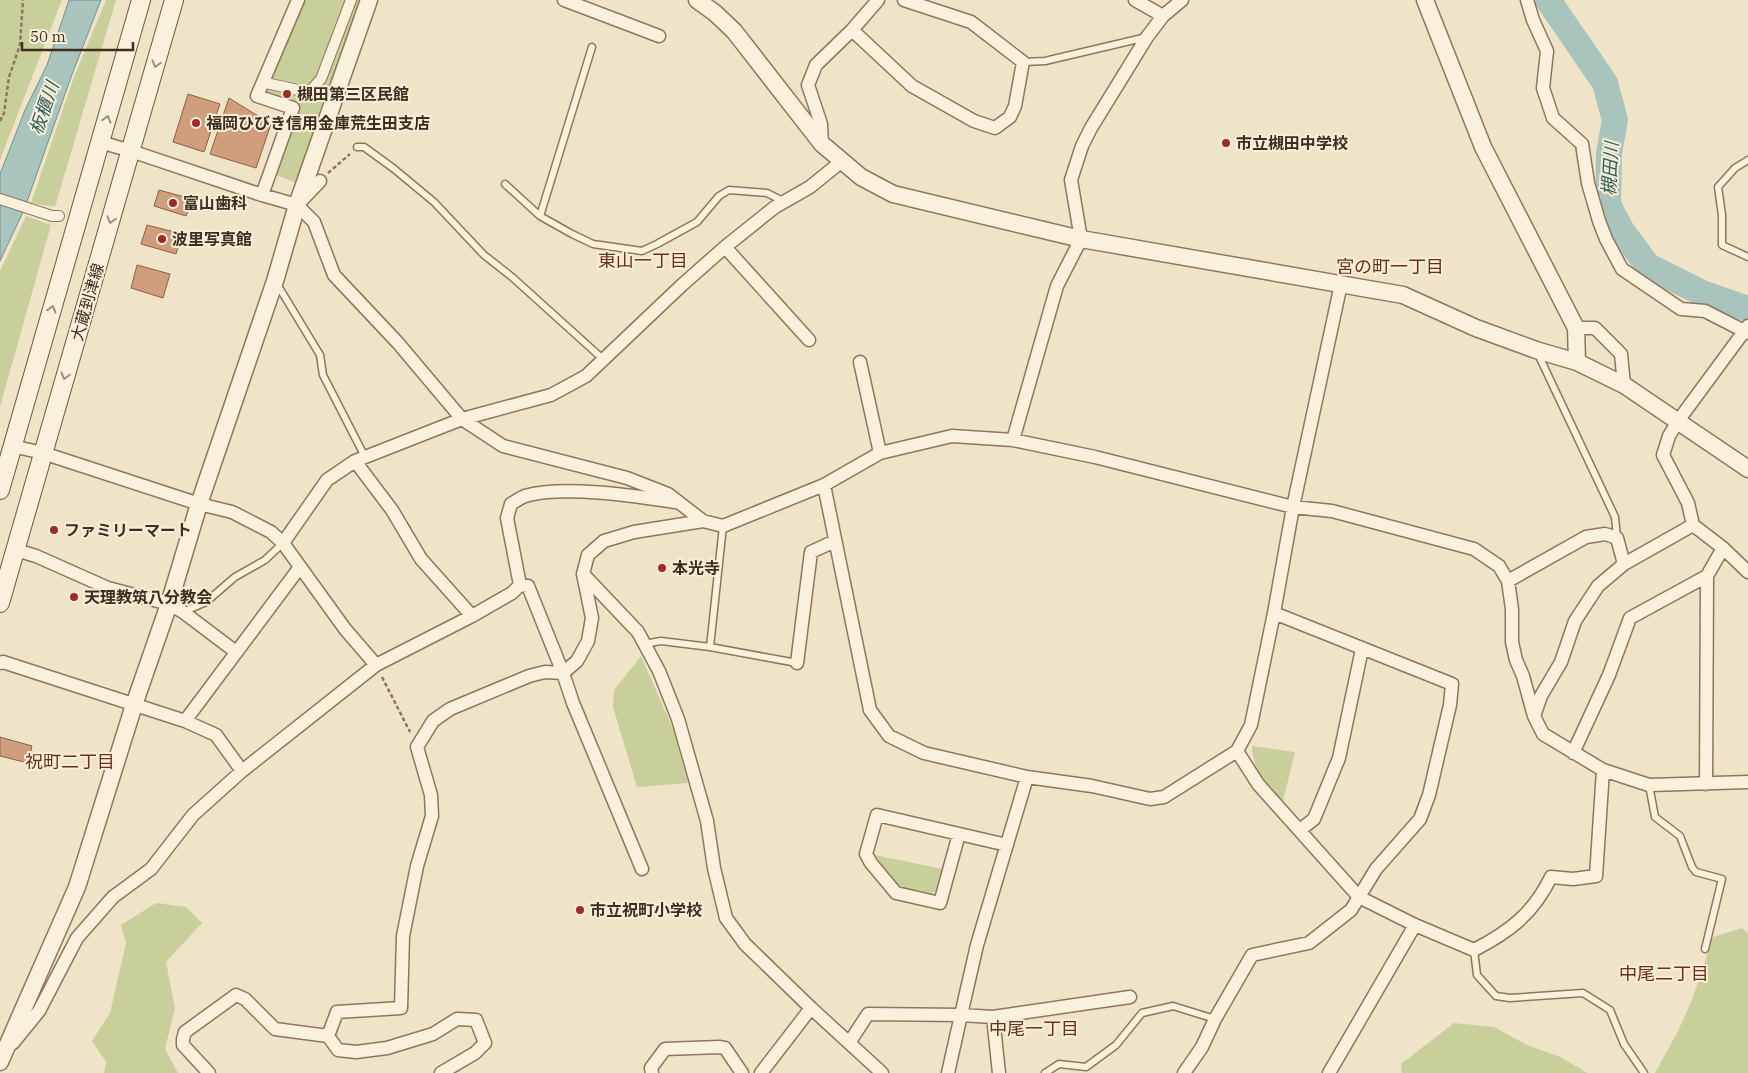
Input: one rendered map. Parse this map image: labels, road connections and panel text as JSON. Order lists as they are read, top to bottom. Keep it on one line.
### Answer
{"streets":{"main road":["大蔵到津線"]},"districts":["東山一丁目","宮の町一丁目","祝町二丁目","中尾二丁目","中尾一丁目"],"water":["板櫃川","槻田川"],"places":["槻田第三区民館","福岡ひびき信用金庫荒生田支店","市立槻田中学校","富山歯科","波里写真館","ファミリーマート","本光寺","天理教筑八分教会","市立祝町小学校"],"scale_bar":"50 m"}
